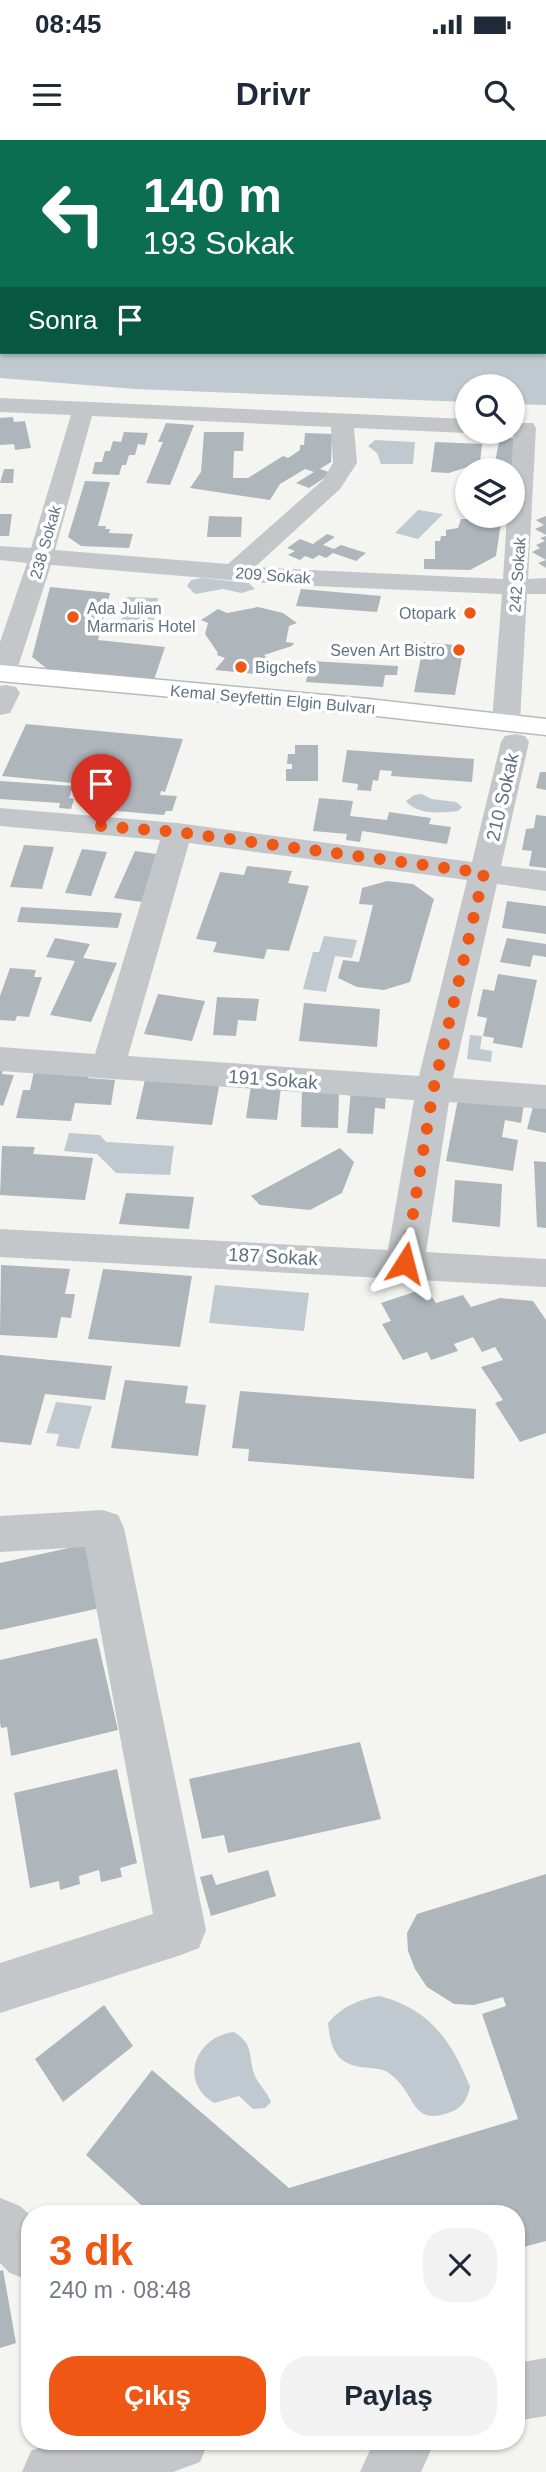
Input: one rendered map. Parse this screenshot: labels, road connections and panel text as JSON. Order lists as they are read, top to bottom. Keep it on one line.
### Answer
{"streets":{"main road":["Kemal Seyfettin Elgin Bulvarı"],"street":["238 Sokak","209 Sokak","242 Sokak","210 Sokak","191 Sokak","187 Sokak"]},"crossings":[["238 Sokak","209 Sokak"],["238 Sokak","Kemal Seyfettin Elgin Bulvarı"],["209 Sokak","242 Sokak"],["242 Sokak","Kemal Seyfettin Elgin Bulvarı"],["242 Sokak","210 Sokak"],["Kemal Seyfettin Elgin Bulvarı","210 Sokak"],["210 Sokak","191 Sokak"],["210 Sokak","187 Sokak"]],"places":["Otopark","Ada Julian Marmaris Hotel","Seven Art Bistro","Bigchefs"],"page":{"status":"08:45","header":"Drivr","turn":["140 m","193 Sokak"],"then":"Sonra","heading":["3 dk","240 m · 08:48"],"buttons":["Çıkış","Paylaş"]}}
